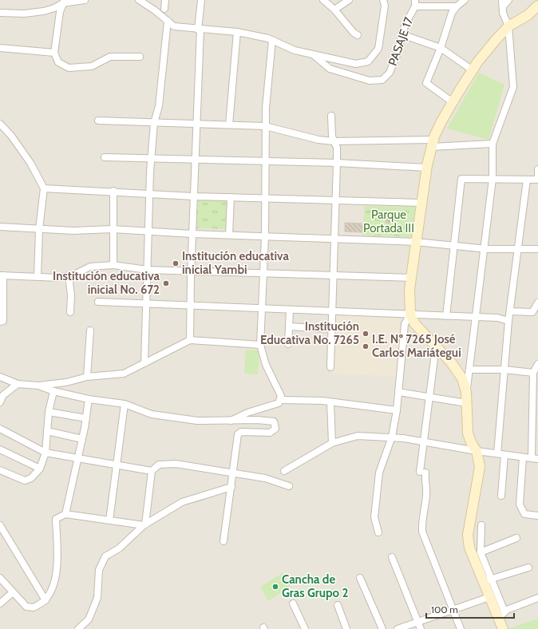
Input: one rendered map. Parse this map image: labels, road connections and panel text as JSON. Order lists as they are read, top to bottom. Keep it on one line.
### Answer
{"streets":{"street":["PASAJE 17"]},"parks":["Parque Portada III"],"places":["Institución educativa inicial Yambi","Institución educativa inicial No. 672","Institución Educativa No. 7265","I.E. Nº 7265 José Carlos Mariátegui","Cancha de Gras Grupo 2"],"scale_bar":"100 m"}
